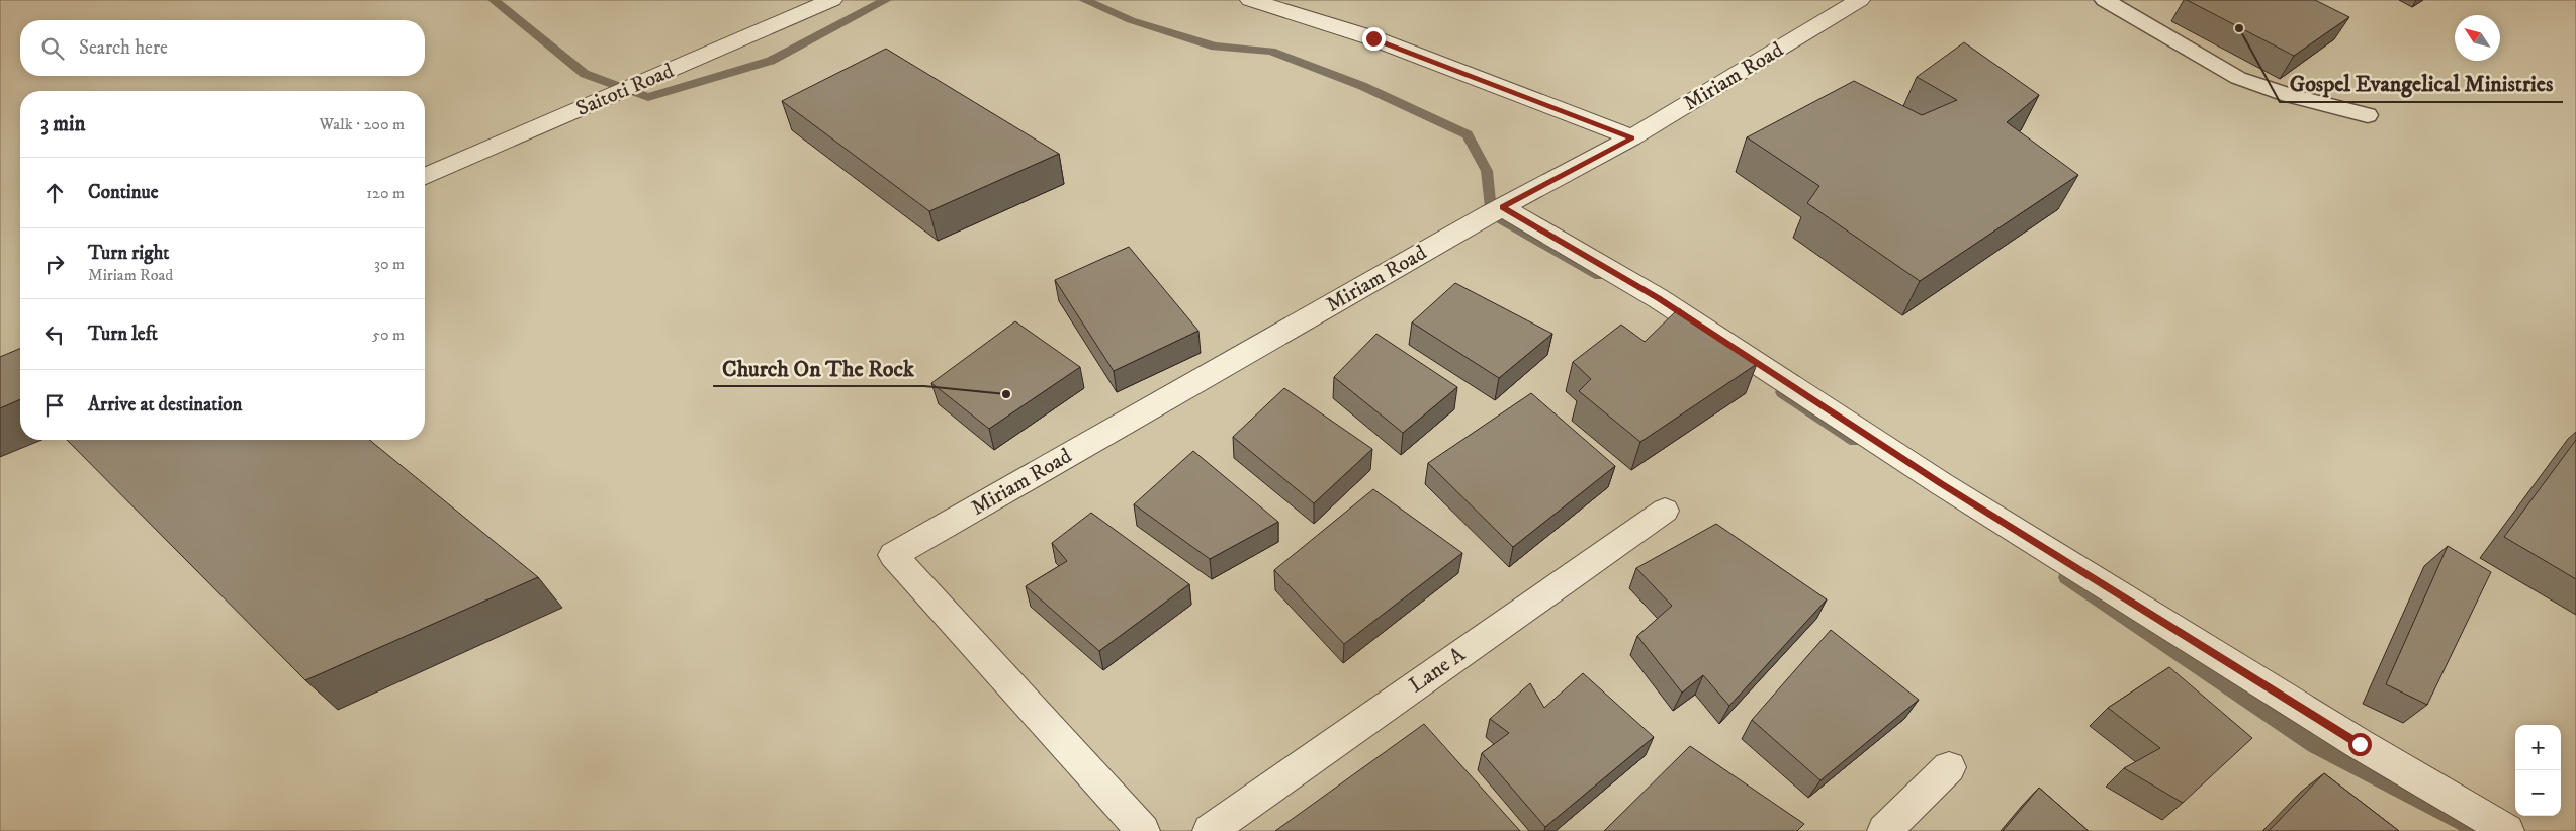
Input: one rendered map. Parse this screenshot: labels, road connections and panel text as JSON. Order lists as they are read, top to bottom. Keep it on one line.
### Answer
{"streets":{"street":["Miriam Road","Saitoti Road","Lane A"]},"places":["Gospel Evangelical Ministries","Church On The Rock"],"north":"top left","page":{"search":"Search here","heading":["3 min","Walk · 200 m"],"list":[["Continue","120 m"],["Turn right","Miriam Road","30 m"],["Turn left","50 m"],"Arrive at destination"],"map_buttons":["+","−"]}}
